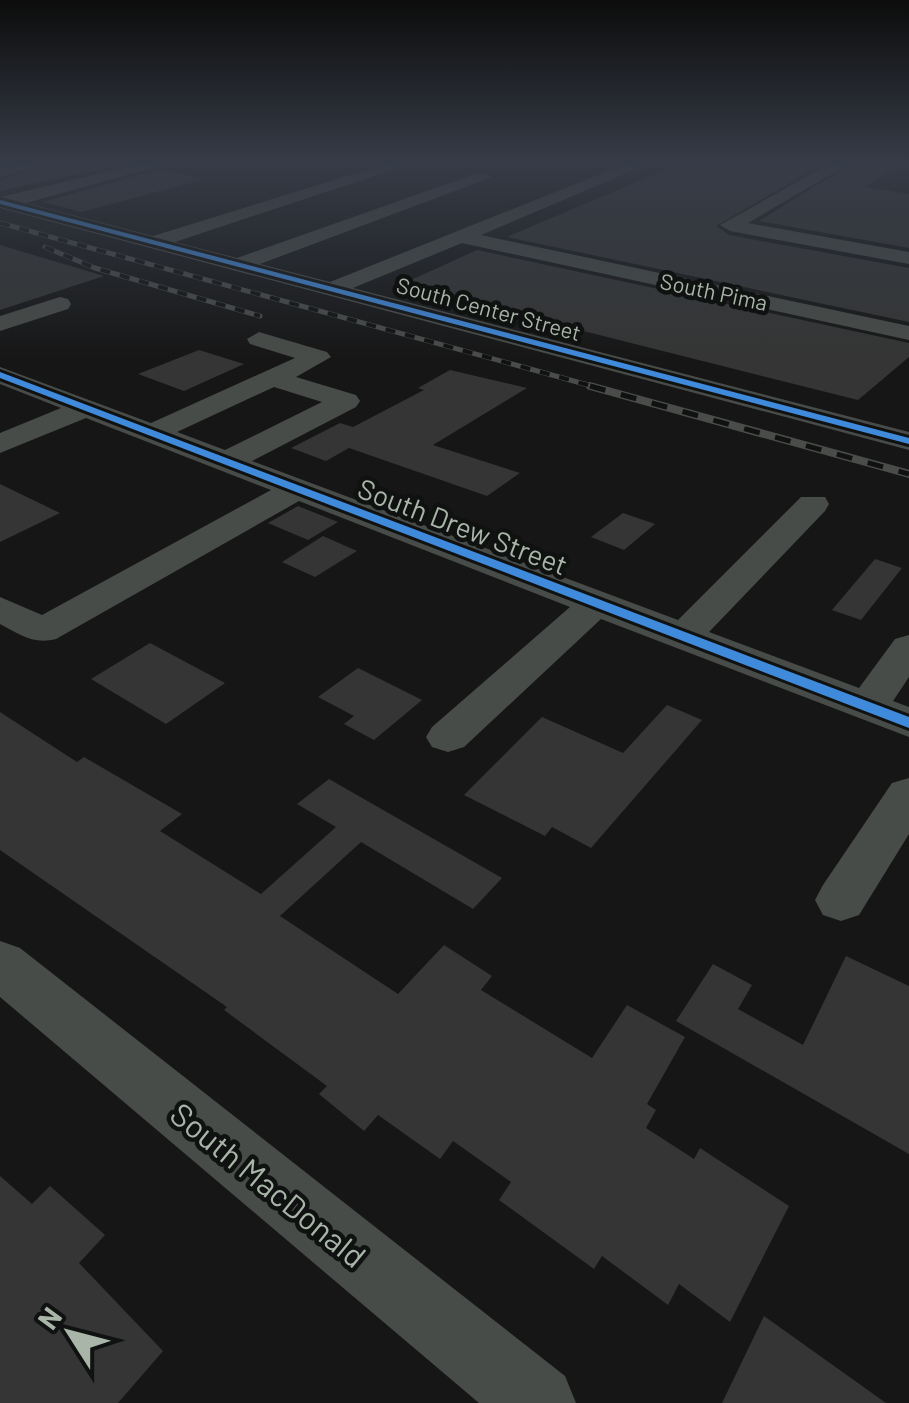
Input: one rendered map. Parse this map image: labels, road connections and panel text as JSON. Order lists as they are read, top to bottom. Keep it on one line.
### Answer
{"streets":{"street":["South Pima","South Center Street","South Drew Street","South MacDonald"]},"north":"top left"}
